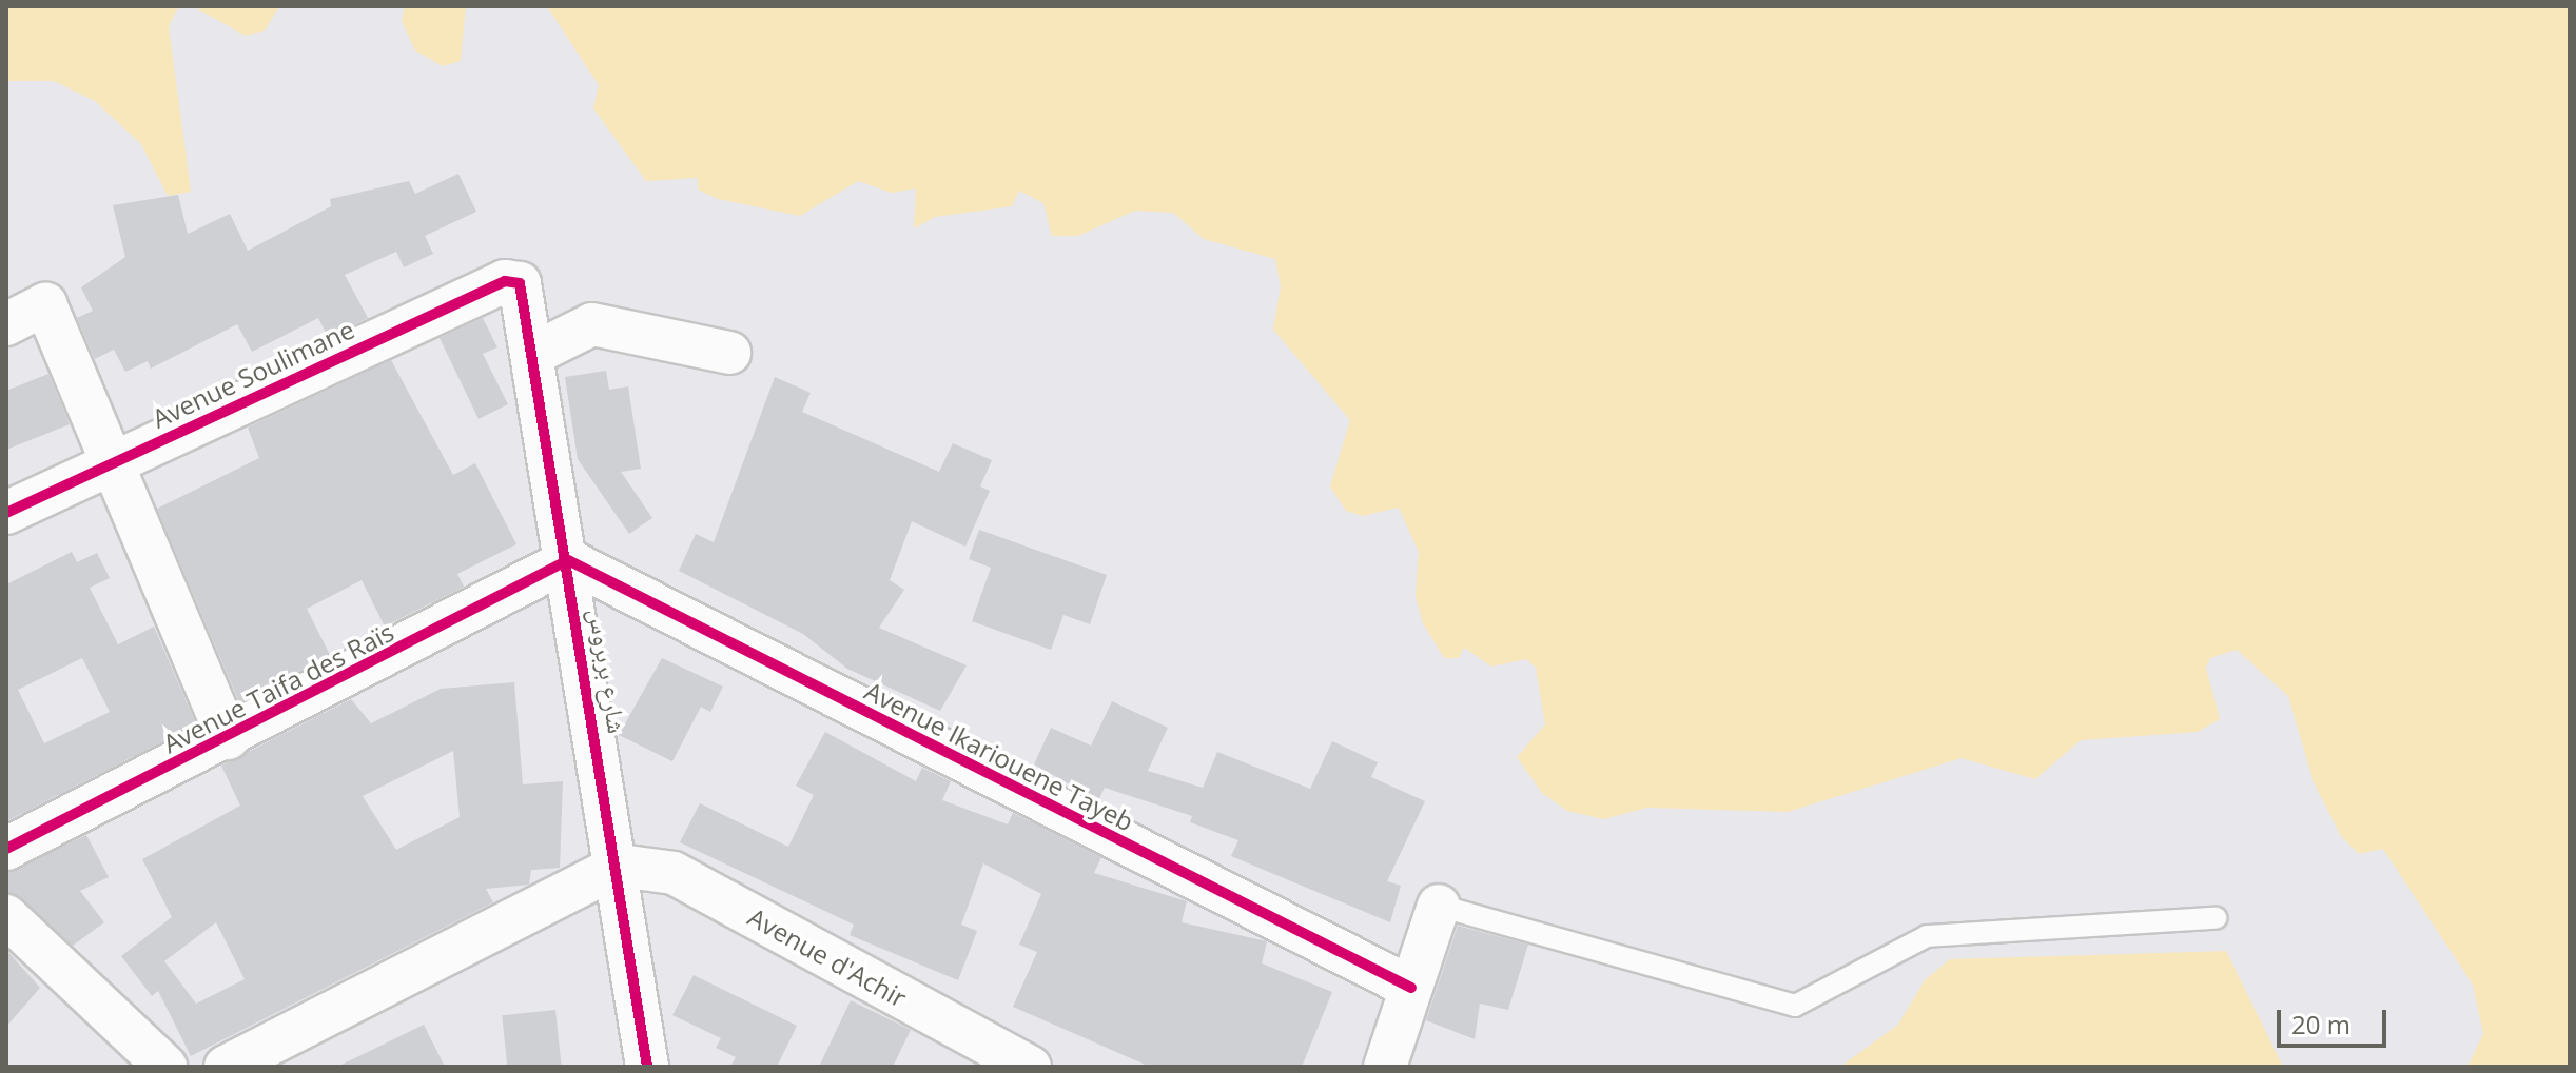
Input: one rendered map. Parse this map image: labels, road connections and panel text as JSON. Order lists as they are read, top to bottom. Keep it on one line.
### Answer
{"streets":{"street":["Avenue Soulimane","شارع بربروس","Avenue Taifa des Raïs","Avenue Ikariouene Tayeb","Avenue d'Achir"]},"crossings":[["Avenue Soulimane","شارع بربروس"],["شارع بربروس","Avenue Taifa des Raïs"],["شارع بربروس","Avenue Ikariouene Tayeb"],["شارع بربروس","Avenue d'Achir"],["Avenue Taifa des Raïs","Avenue Ikariouene Tayeb"]],"scale_bar":"20 m"}
